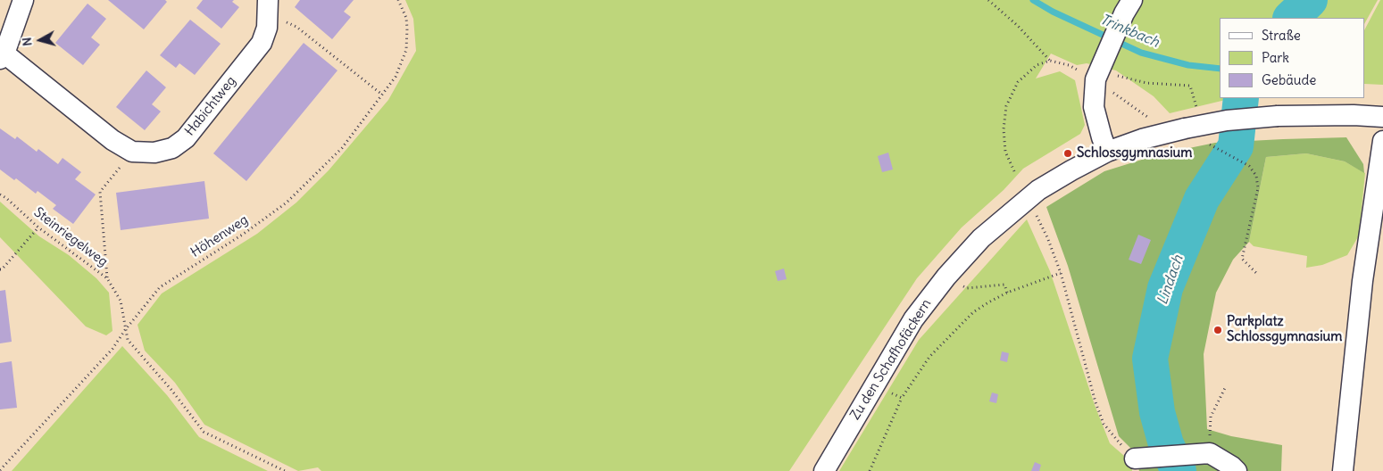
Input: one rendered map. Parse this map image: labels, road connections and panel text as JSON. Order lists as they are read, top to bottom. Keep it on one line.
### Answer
{"streets":{"street":["Habichtweg","Zu den Schafhofäckern"],"path":["Höhenweg","Steinriegelweg"]},"crossings":[["Höhenweg","Steinriegelweg"]],"water":["Trinkbach","Lindach"],"places":["Schlossgymnasium","Parkplatz Schlossgymnasium"],"legend":["Straße","Park","Gebäude"],"north":"left"}
